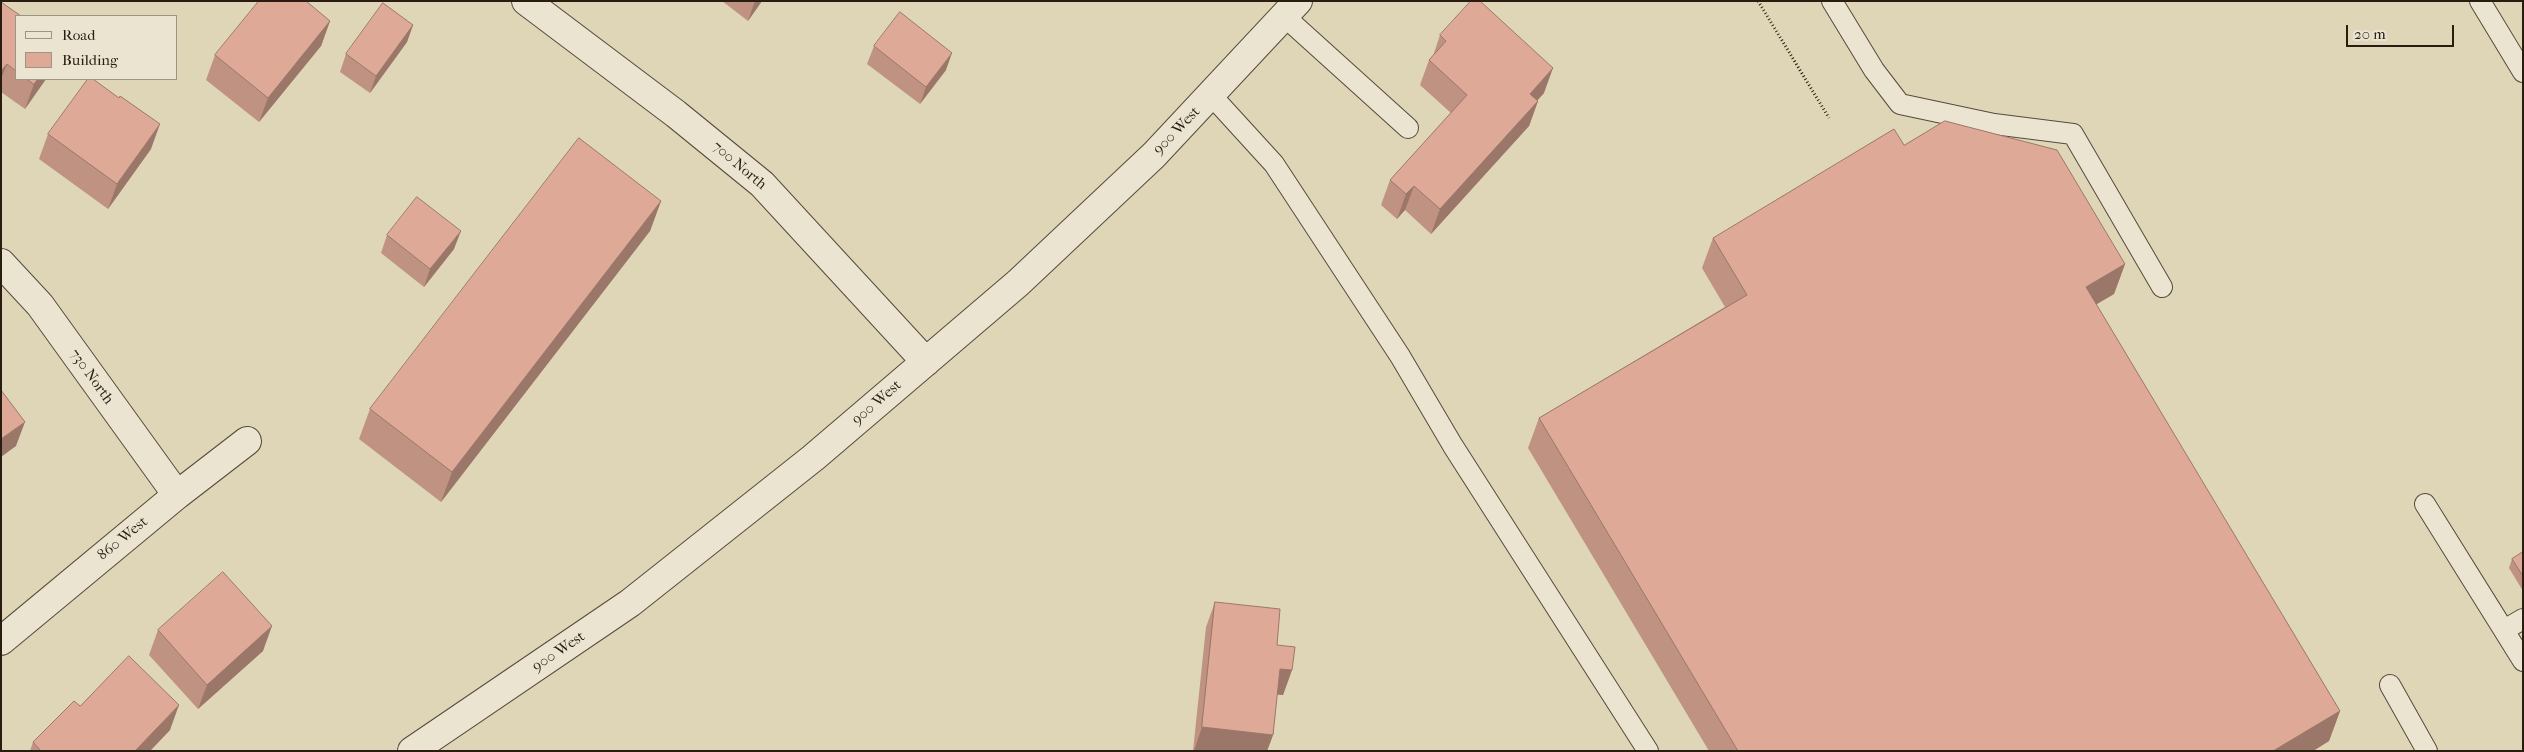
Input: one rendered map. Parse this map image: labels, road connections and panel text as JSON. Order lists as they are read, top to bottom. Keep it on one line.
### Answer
{"streets":{"street":["900 West","700 North","730 North","860 West"]},"crossings":[["900 West","700 North"],["730 North","860 West"]],"legend":["Road","Building"],"scale_bar":"20 m"}
